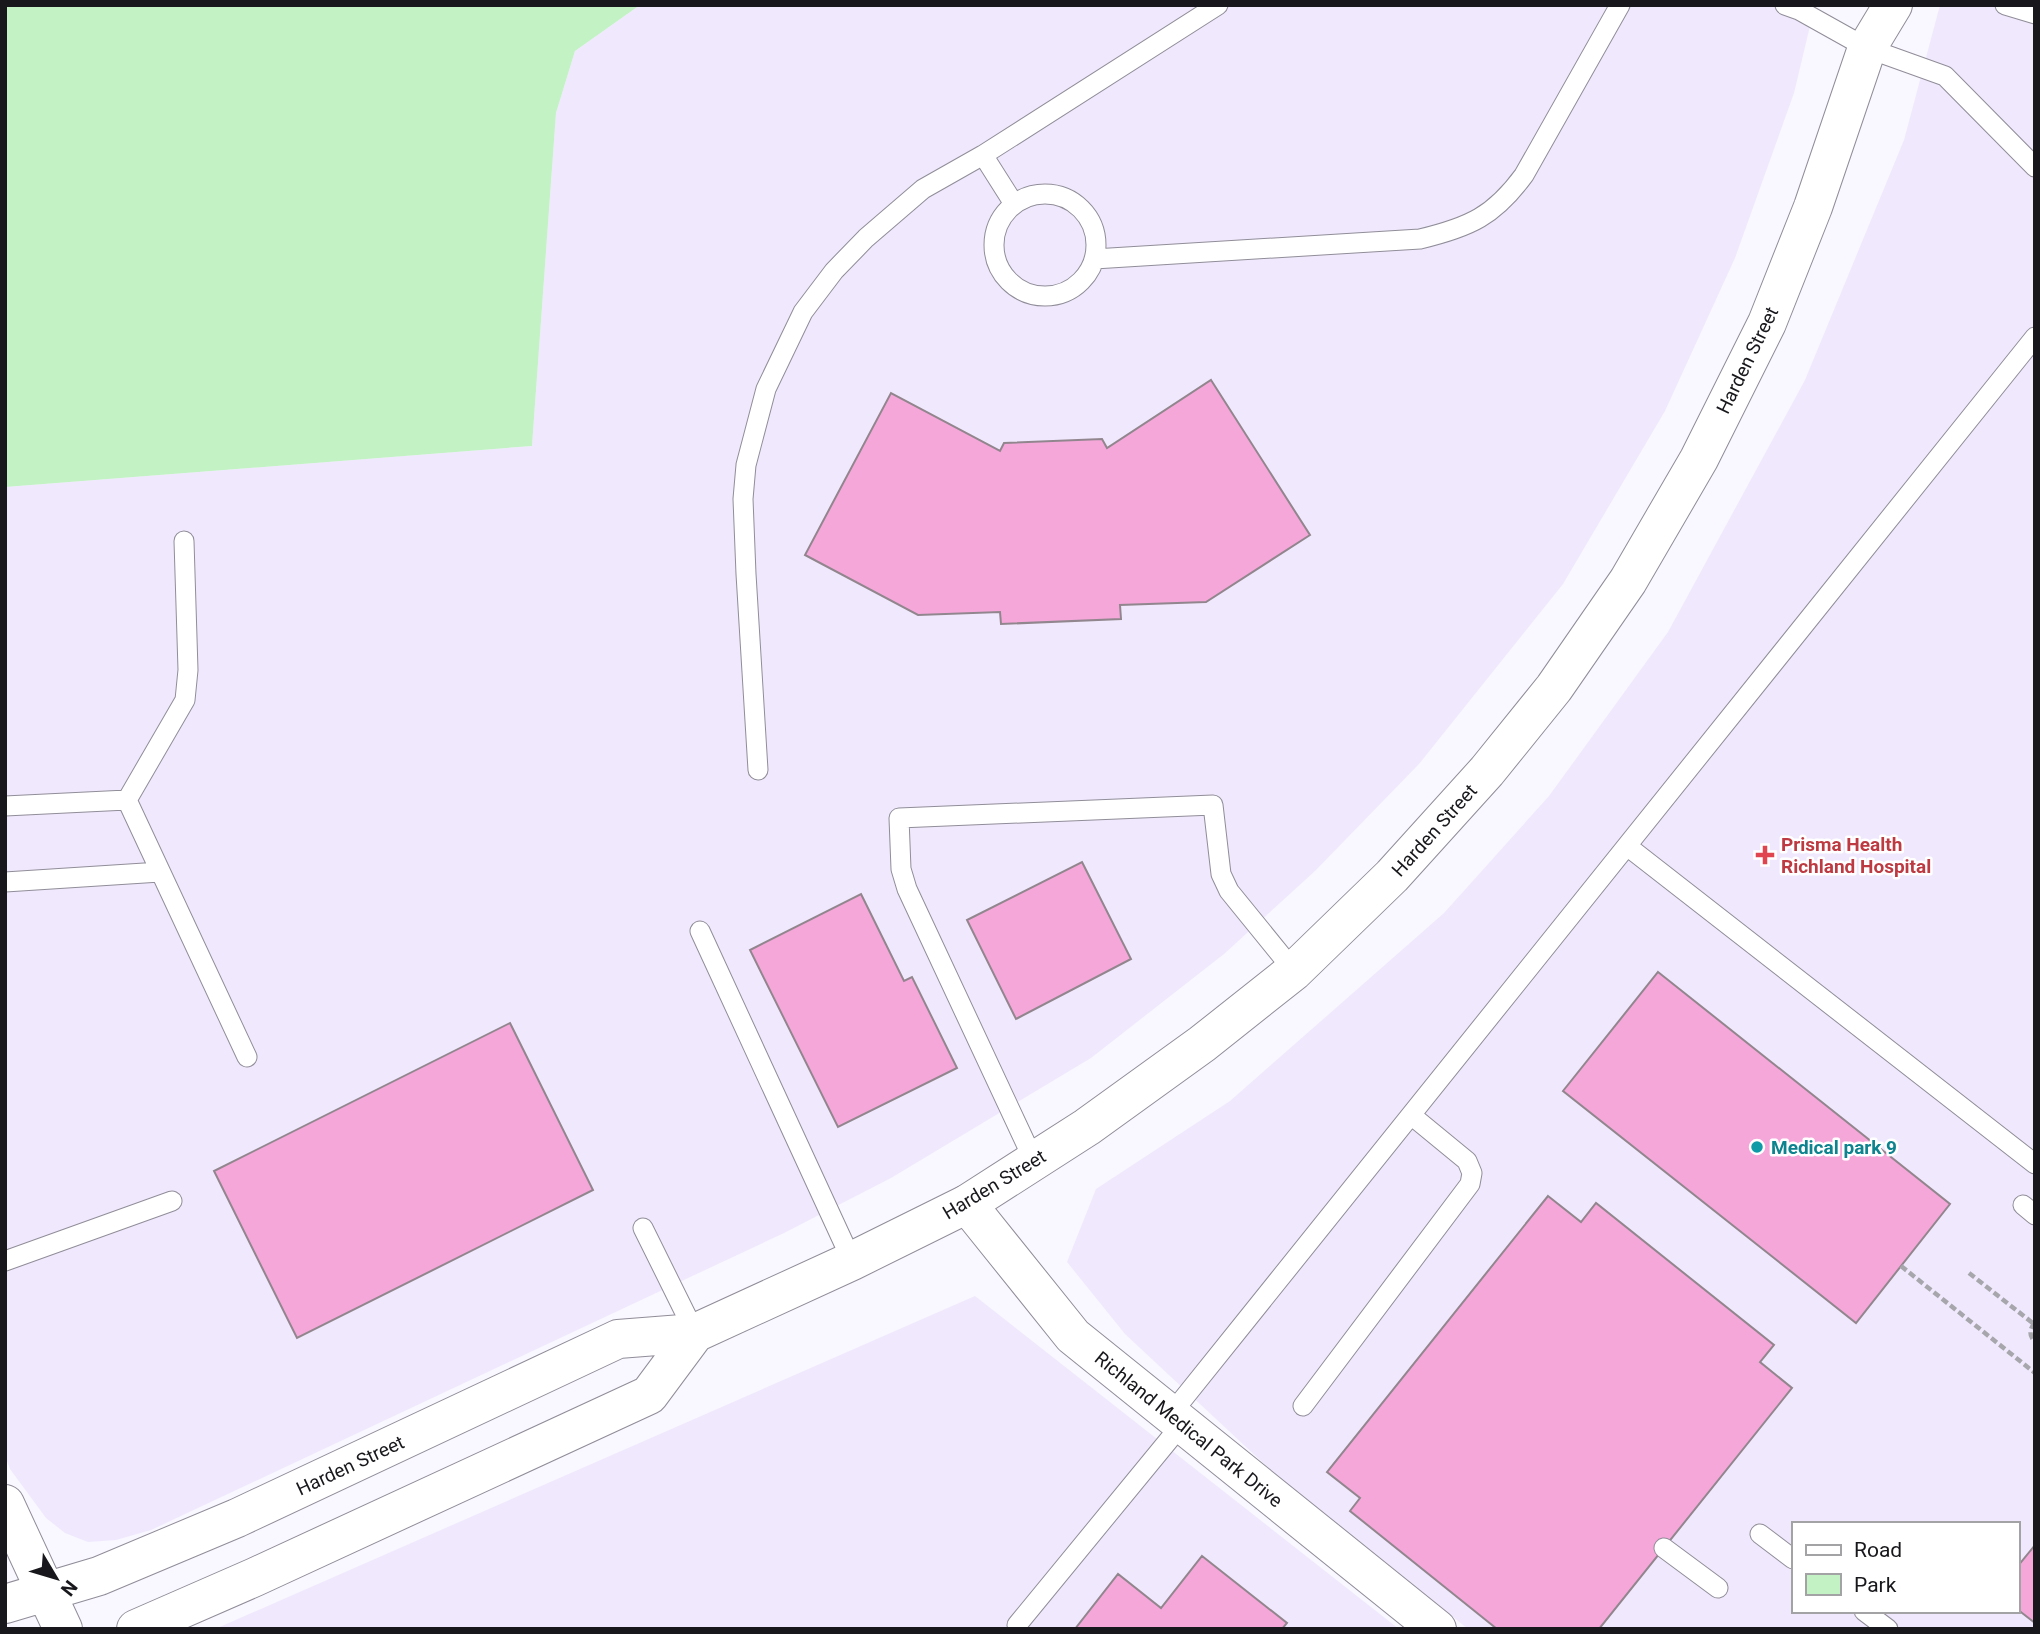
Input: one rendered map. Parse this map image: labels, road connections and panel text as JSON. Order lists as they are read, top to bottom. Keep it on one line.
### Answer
{"streets":{"main road":["Harden Street","Richland Medical Park Drive"]},"crossings":[["Harden Street","Richland Medical Park Drive"]],"places":{"health":["Prisma Health Richland Hospital"],"other":["Medical park 9"]},"legend":["Road","Park"],"north":"bottom right"}
